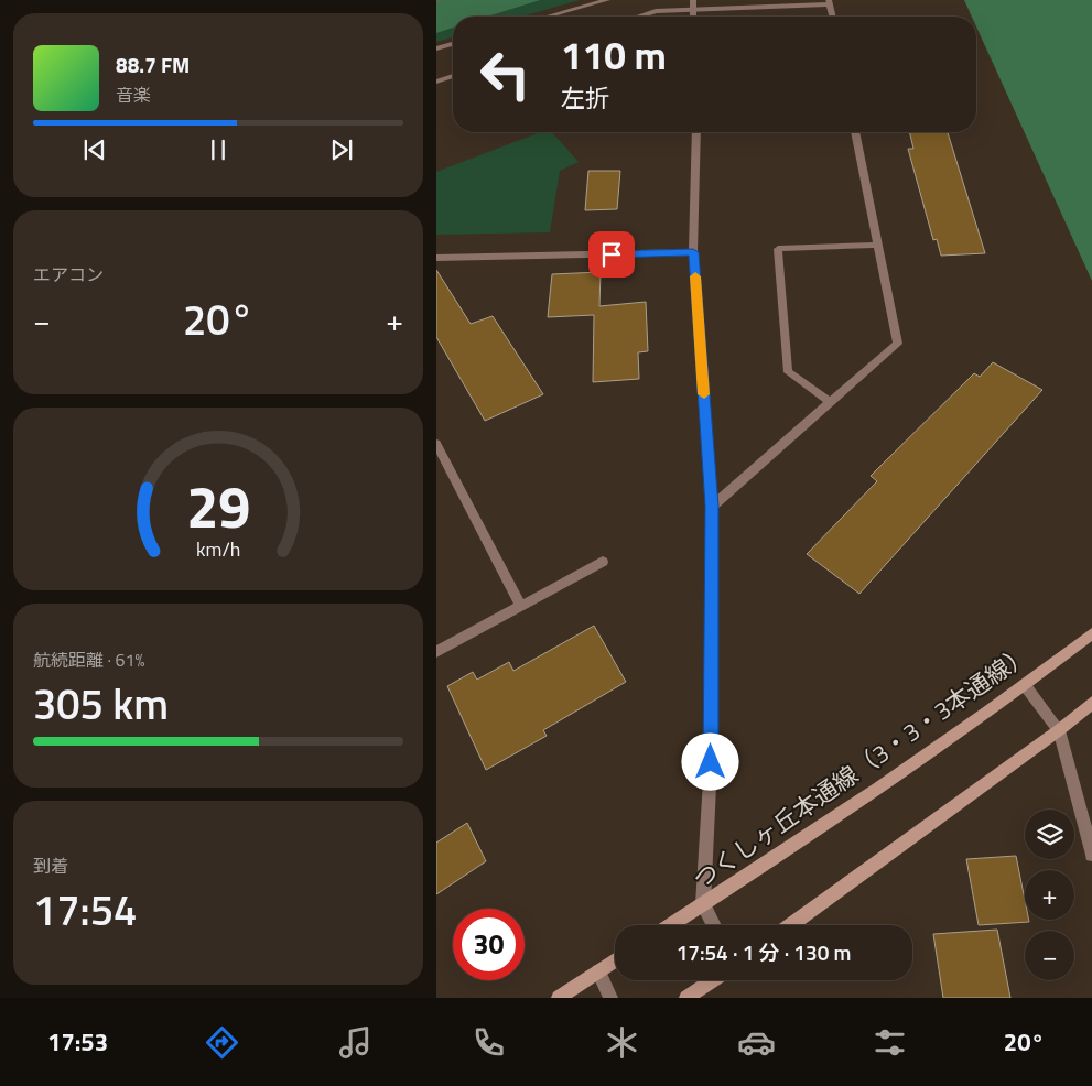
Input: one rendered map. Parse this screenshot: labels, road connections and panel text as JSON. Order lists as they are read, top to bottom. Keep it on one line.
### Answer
{"streets":{"street":["つくしヶ丘本通線（3・3・3本通線）"]},"page":{"turn":["110 m","左折"],"song":["88.7 FM","音楽"],"tile":["エアコン",["航続距離 · 61%","305 km"],["到着","17:54"]],"heat":["−","20°","+"],"map_buttons":["+","−"],"limit":"30","trip":"17:54 · 1 分 · 130 m","tabs":["17:53","20°"],"gauge":["29","km/h"]}}
